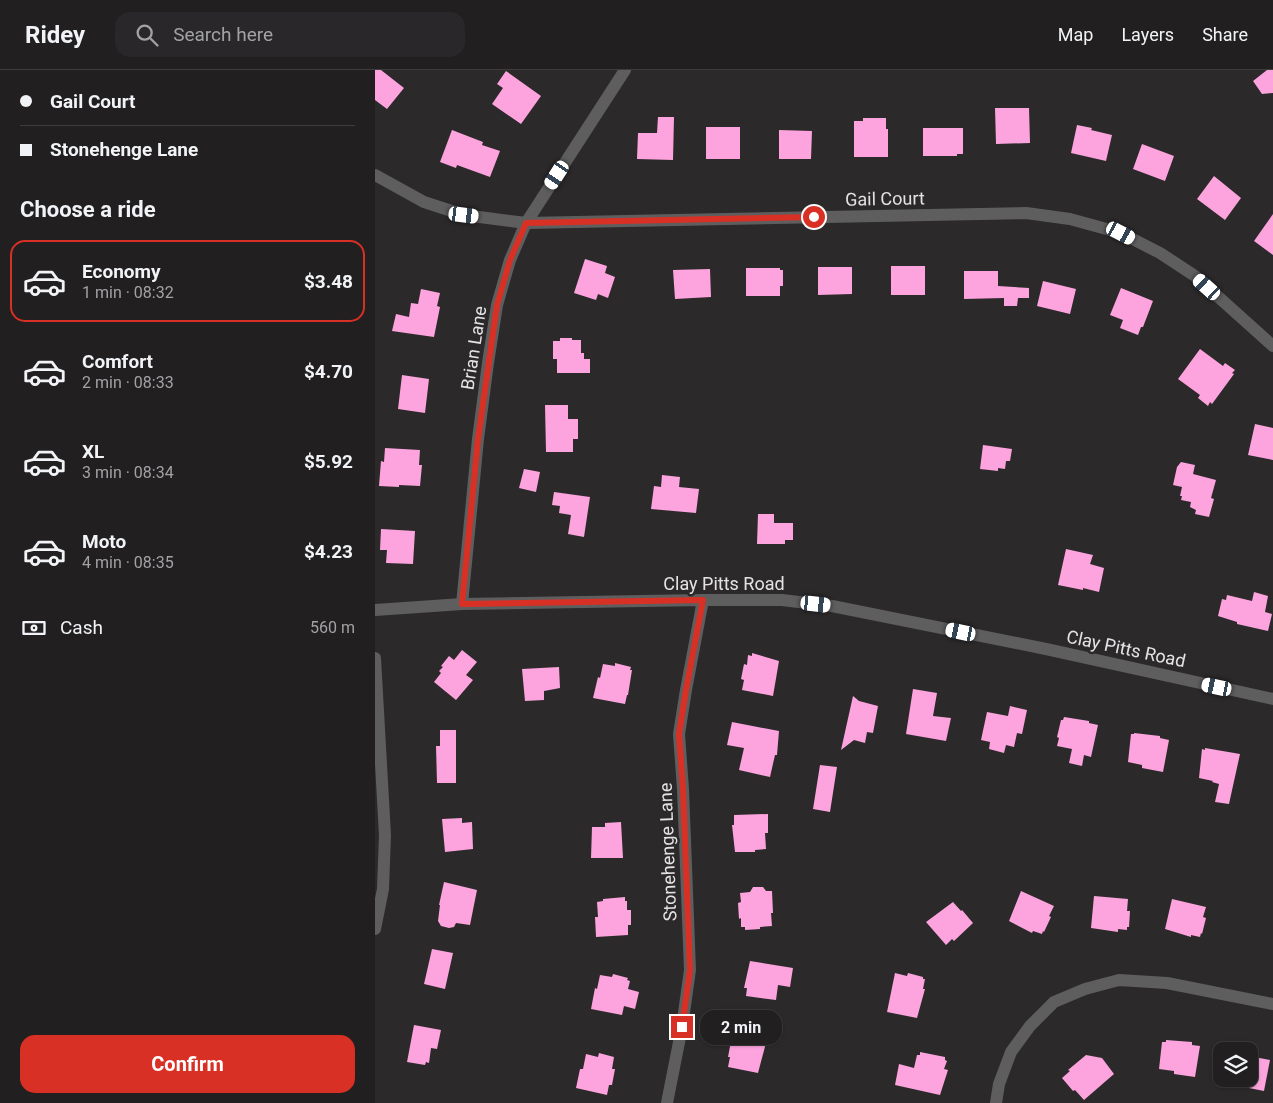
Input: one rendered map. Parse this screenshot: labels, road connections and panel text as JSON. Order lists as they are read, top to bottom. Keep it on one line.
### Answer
{"streets":{"street":["Gail Court","Brian Lane","Clay Pitts Road","Stonehenge Lane"]},"crossings":[["Gail Court","Brian Lane"],["Brian Lane","Clay Pitts Road"],["Clay Pitts Road","Stonehenge Lane"]],"page":{"header":"Ridey","search":"Search here","nav":["Map","Layers","Share"],"banner":["Gail Court","Stonehenge Lane"],"heading":"Choose a ride","list":[{"name":"Economy","note":"1 min · 08:32","value":"$3.48"},{"name":"Comfort","note":"2 min · 08:33","value":"$4.70"},{"name":"XL","note":"3 min · 08:34","value":"$5.92"},{"name":"Moto","note":"4 min · 08:35","value":"$4.23"}],"pay":["Cash","560 m"],"bubble":"2 min","buttons":"Confirm"}}
